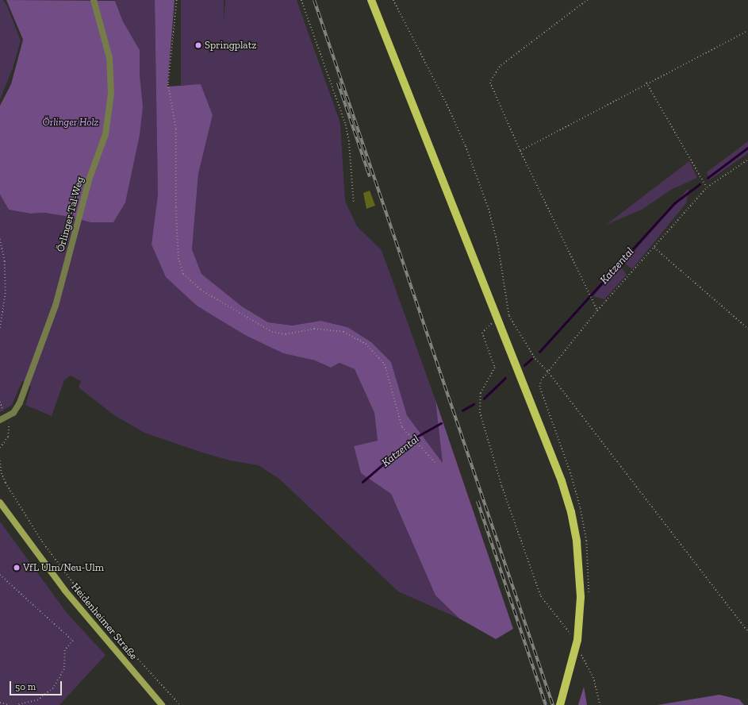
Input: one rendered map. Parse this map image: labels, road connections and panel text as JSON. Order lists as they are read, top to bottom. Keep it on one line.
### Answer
{"streets":{"main road":["Heidenheimer Straße"],"street":["Örlinger-Tal-Weg"]},"water":["Katzental"],"parks":["Örlinger Holz"],"places":["Springplatz","VfL Ulm/Neu-Ulm"],"scale_bar":"50 m"}
